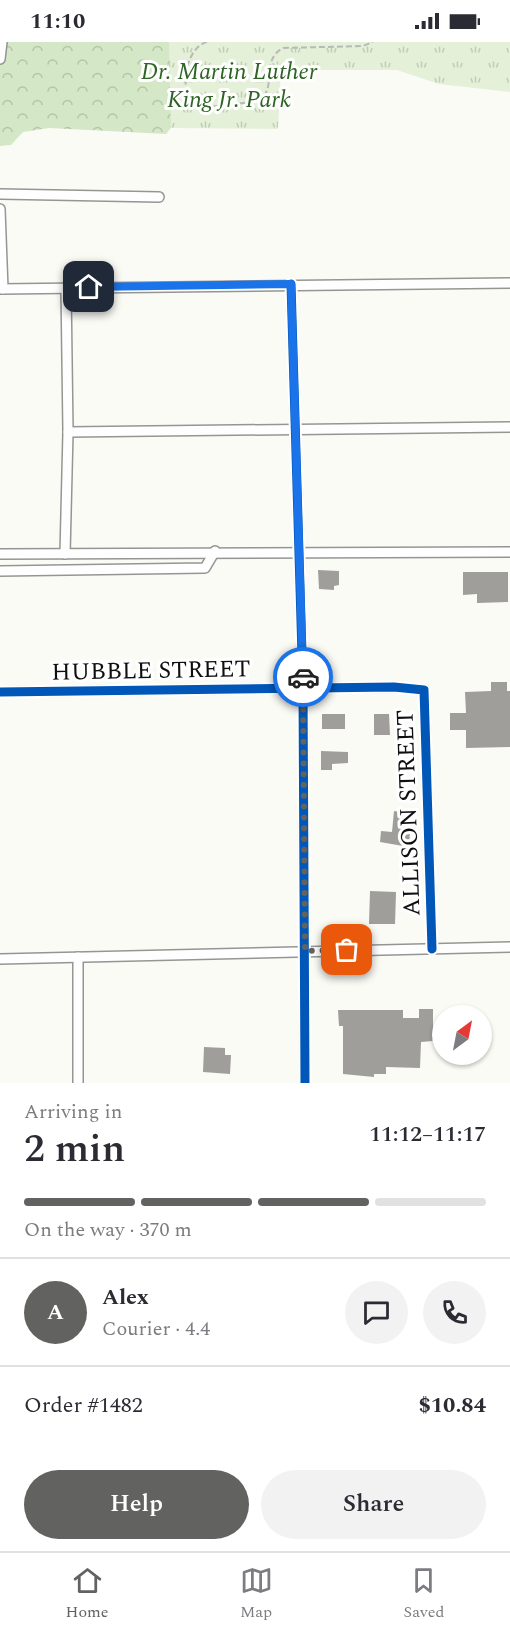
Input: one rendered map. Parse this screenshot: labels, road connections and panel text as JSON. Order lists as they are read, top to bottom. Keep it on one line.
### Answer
{"streets":{"street":["HUBBLE STREET","ALLISON STREET"]},"crossings":[["HUBBLE STREET","ALLISON STREET"]],"parks":["Dr. Martin Luther King Jr. Park"],"north":"top right","page":{"status":"11:10","heading":["2 min","Arriving in","11:12–11:17"],"panel":["Alex","Courier · 4.4","Order #1482","$10.84"],"bar":"On the way · 370 m","round":"A","buttons":["Help","Share"],"tabs":["Home","Map","Saved"]}}
